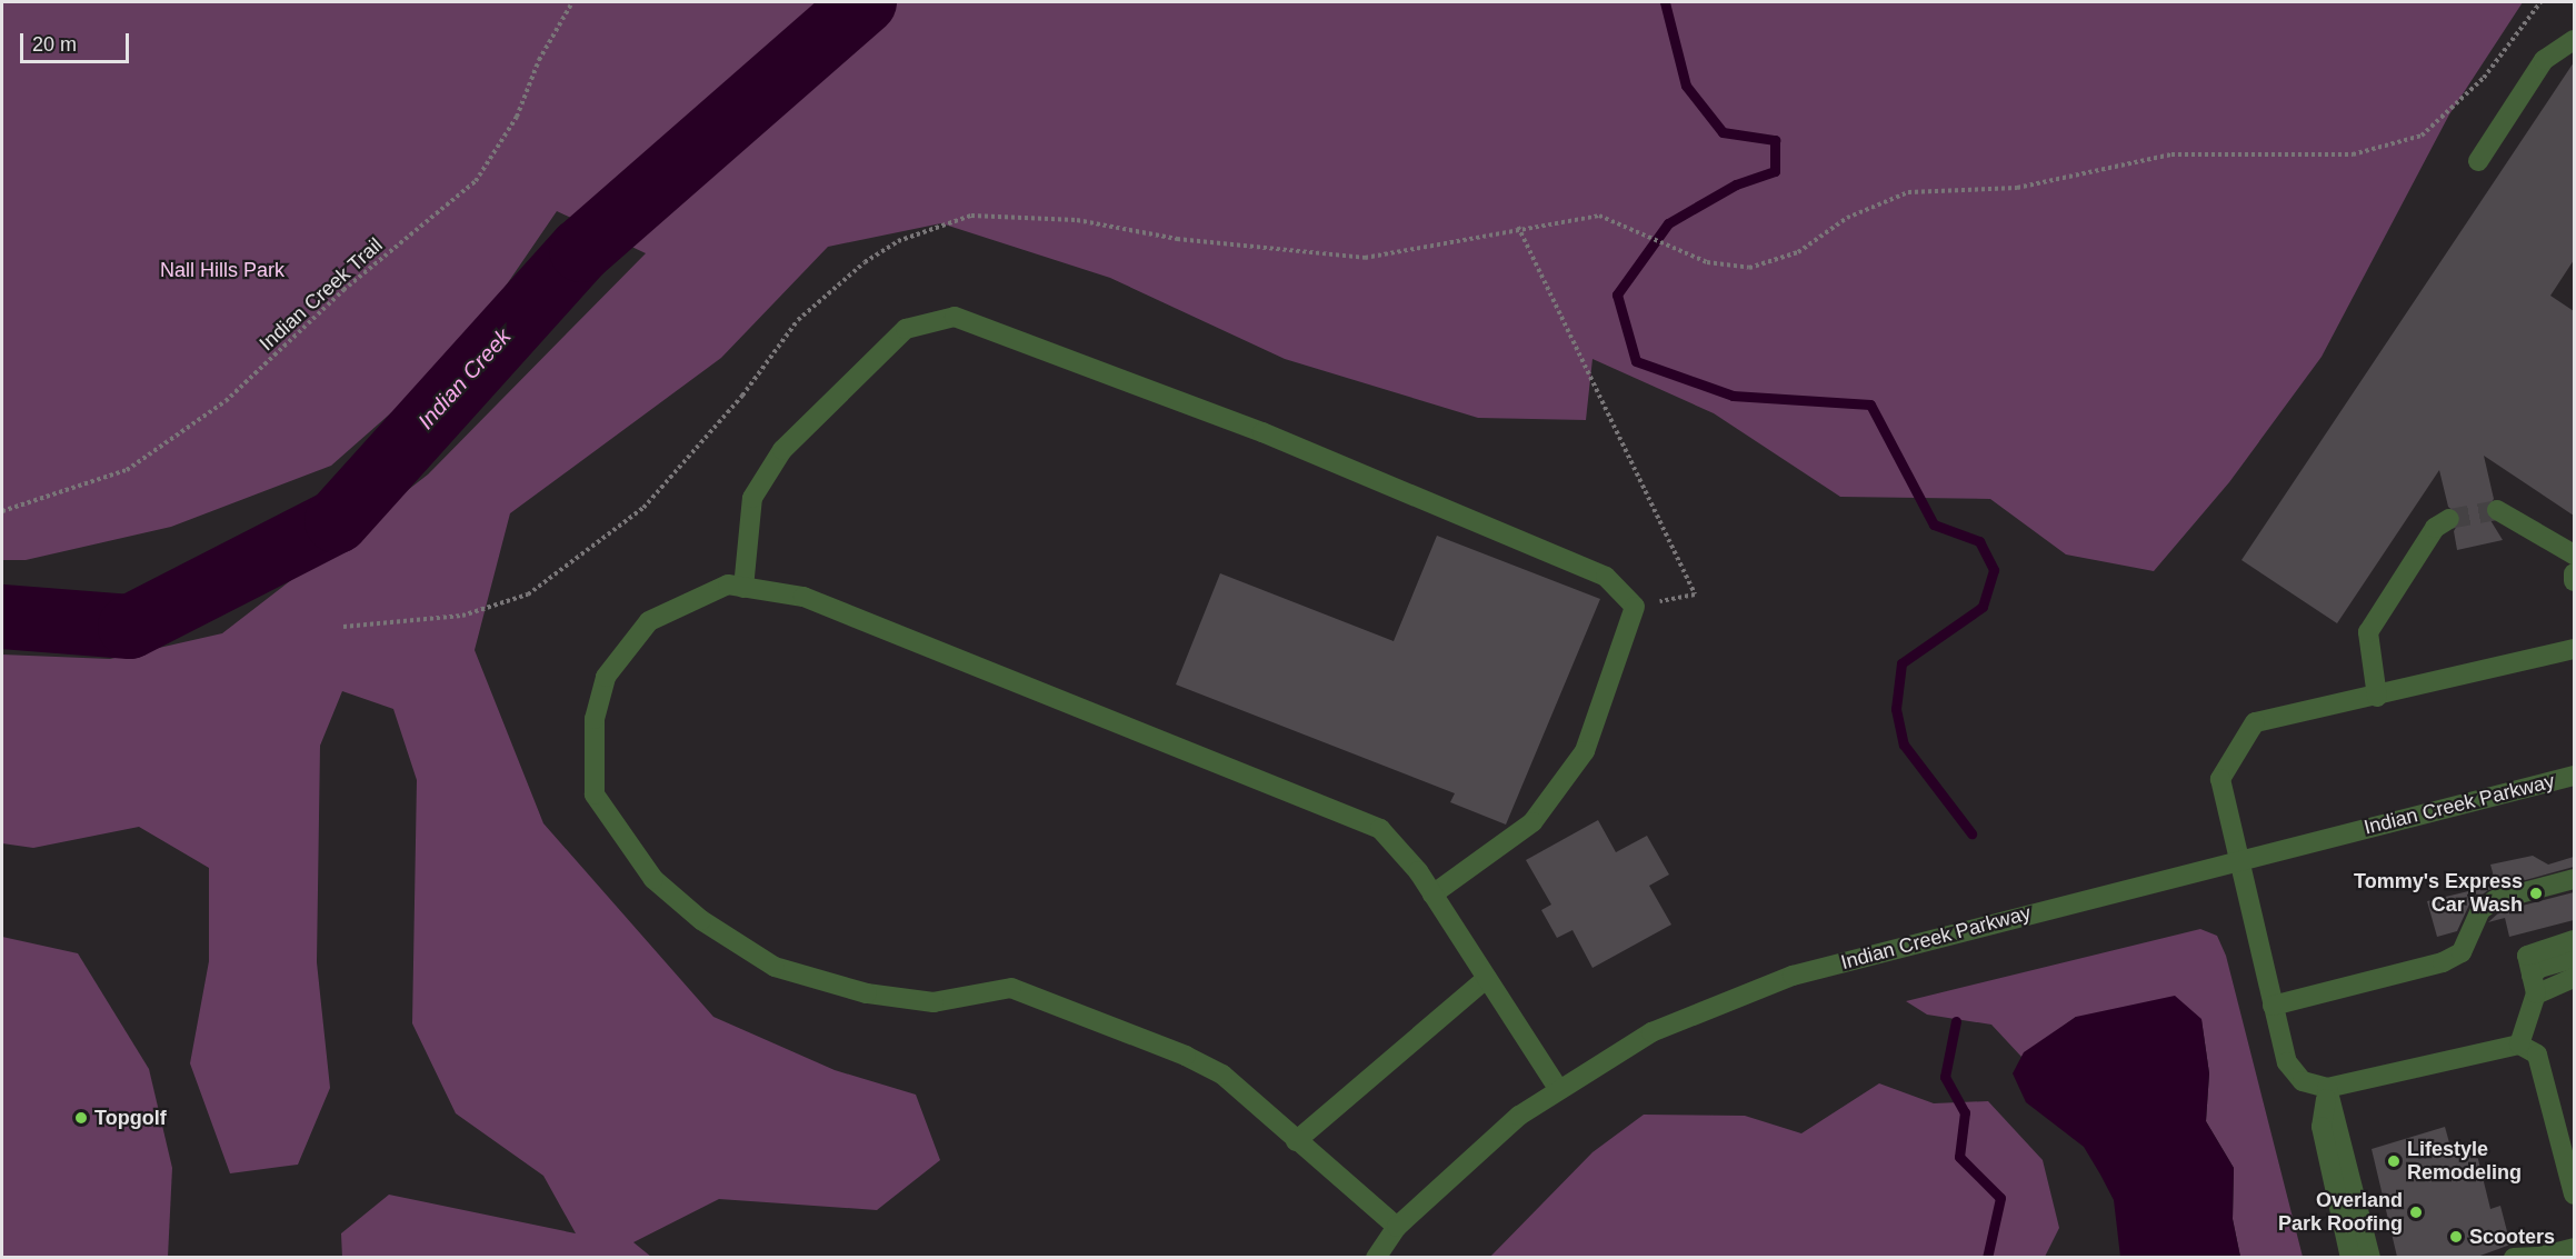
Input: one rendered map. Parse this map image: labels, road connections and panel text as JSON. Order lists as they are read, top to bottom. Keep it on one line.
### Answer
{"streets":{"street":["Indian Creek Parkway"],"path":["Indian Creek Trail"]},"water":["Indian Creek"],"parks":["Nall Hills Park"],"places":["Tommy's Express Car Wash","Topgolf","Lifestyle Remodeling","Overland Park Roofing","Scooters"],"scale_bar":"20 m"}
